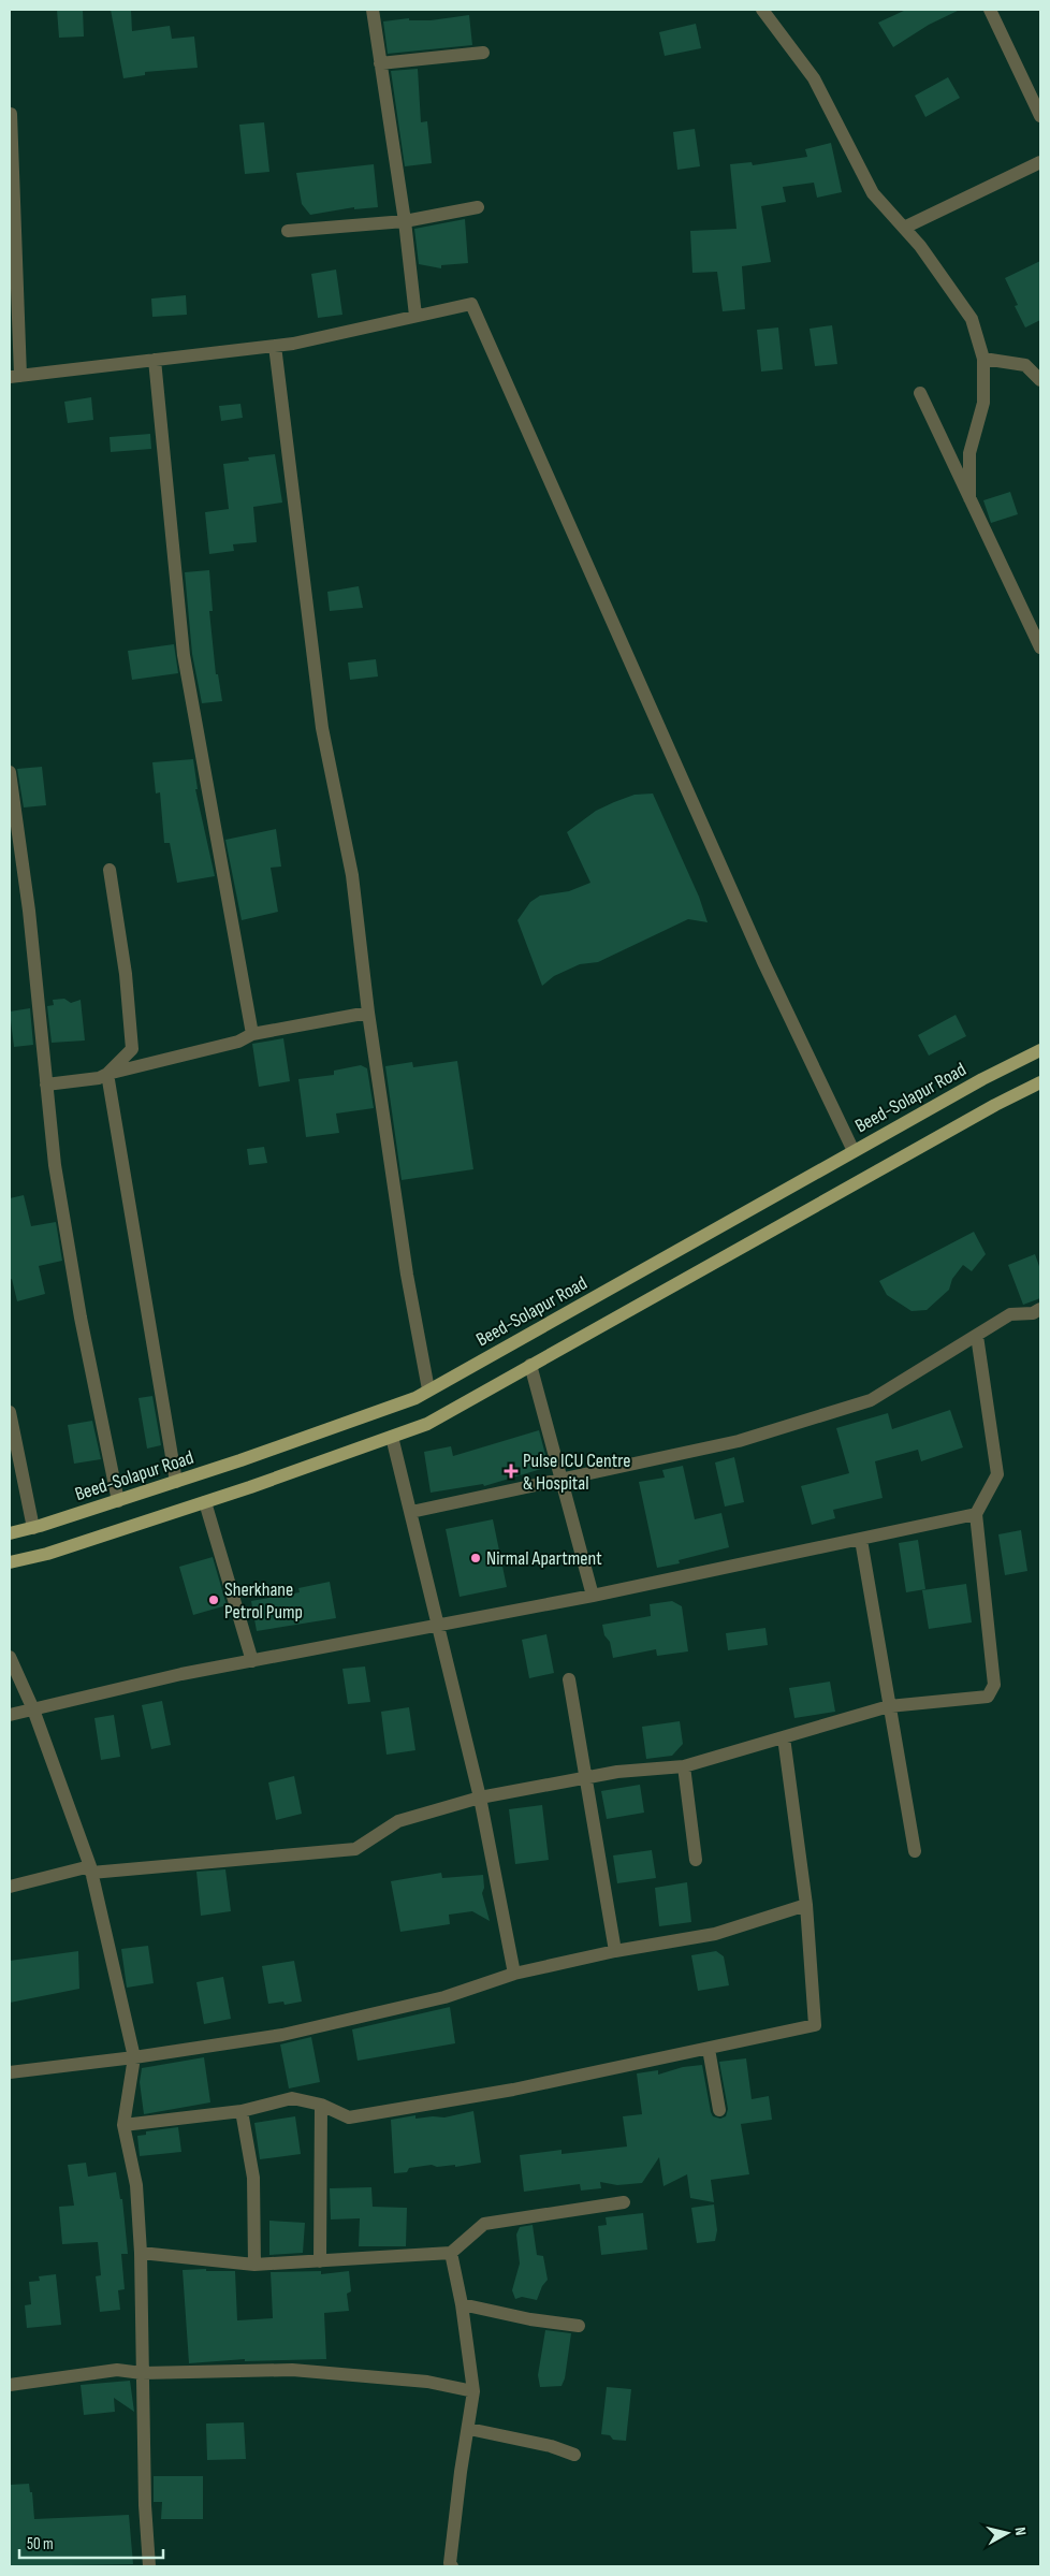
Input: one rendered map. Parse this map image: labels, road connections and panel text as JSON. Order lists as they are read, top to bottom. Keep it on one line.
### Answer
{"streets":{"main road":["Beed-Solapur Road"]},"places":{"health":["Pulse ICU Centre & Hospital"],"other":["Nirmal Apartment","Sherkhane Petrol Pump"]},"scale_bar":"50 m","north":"right"}
